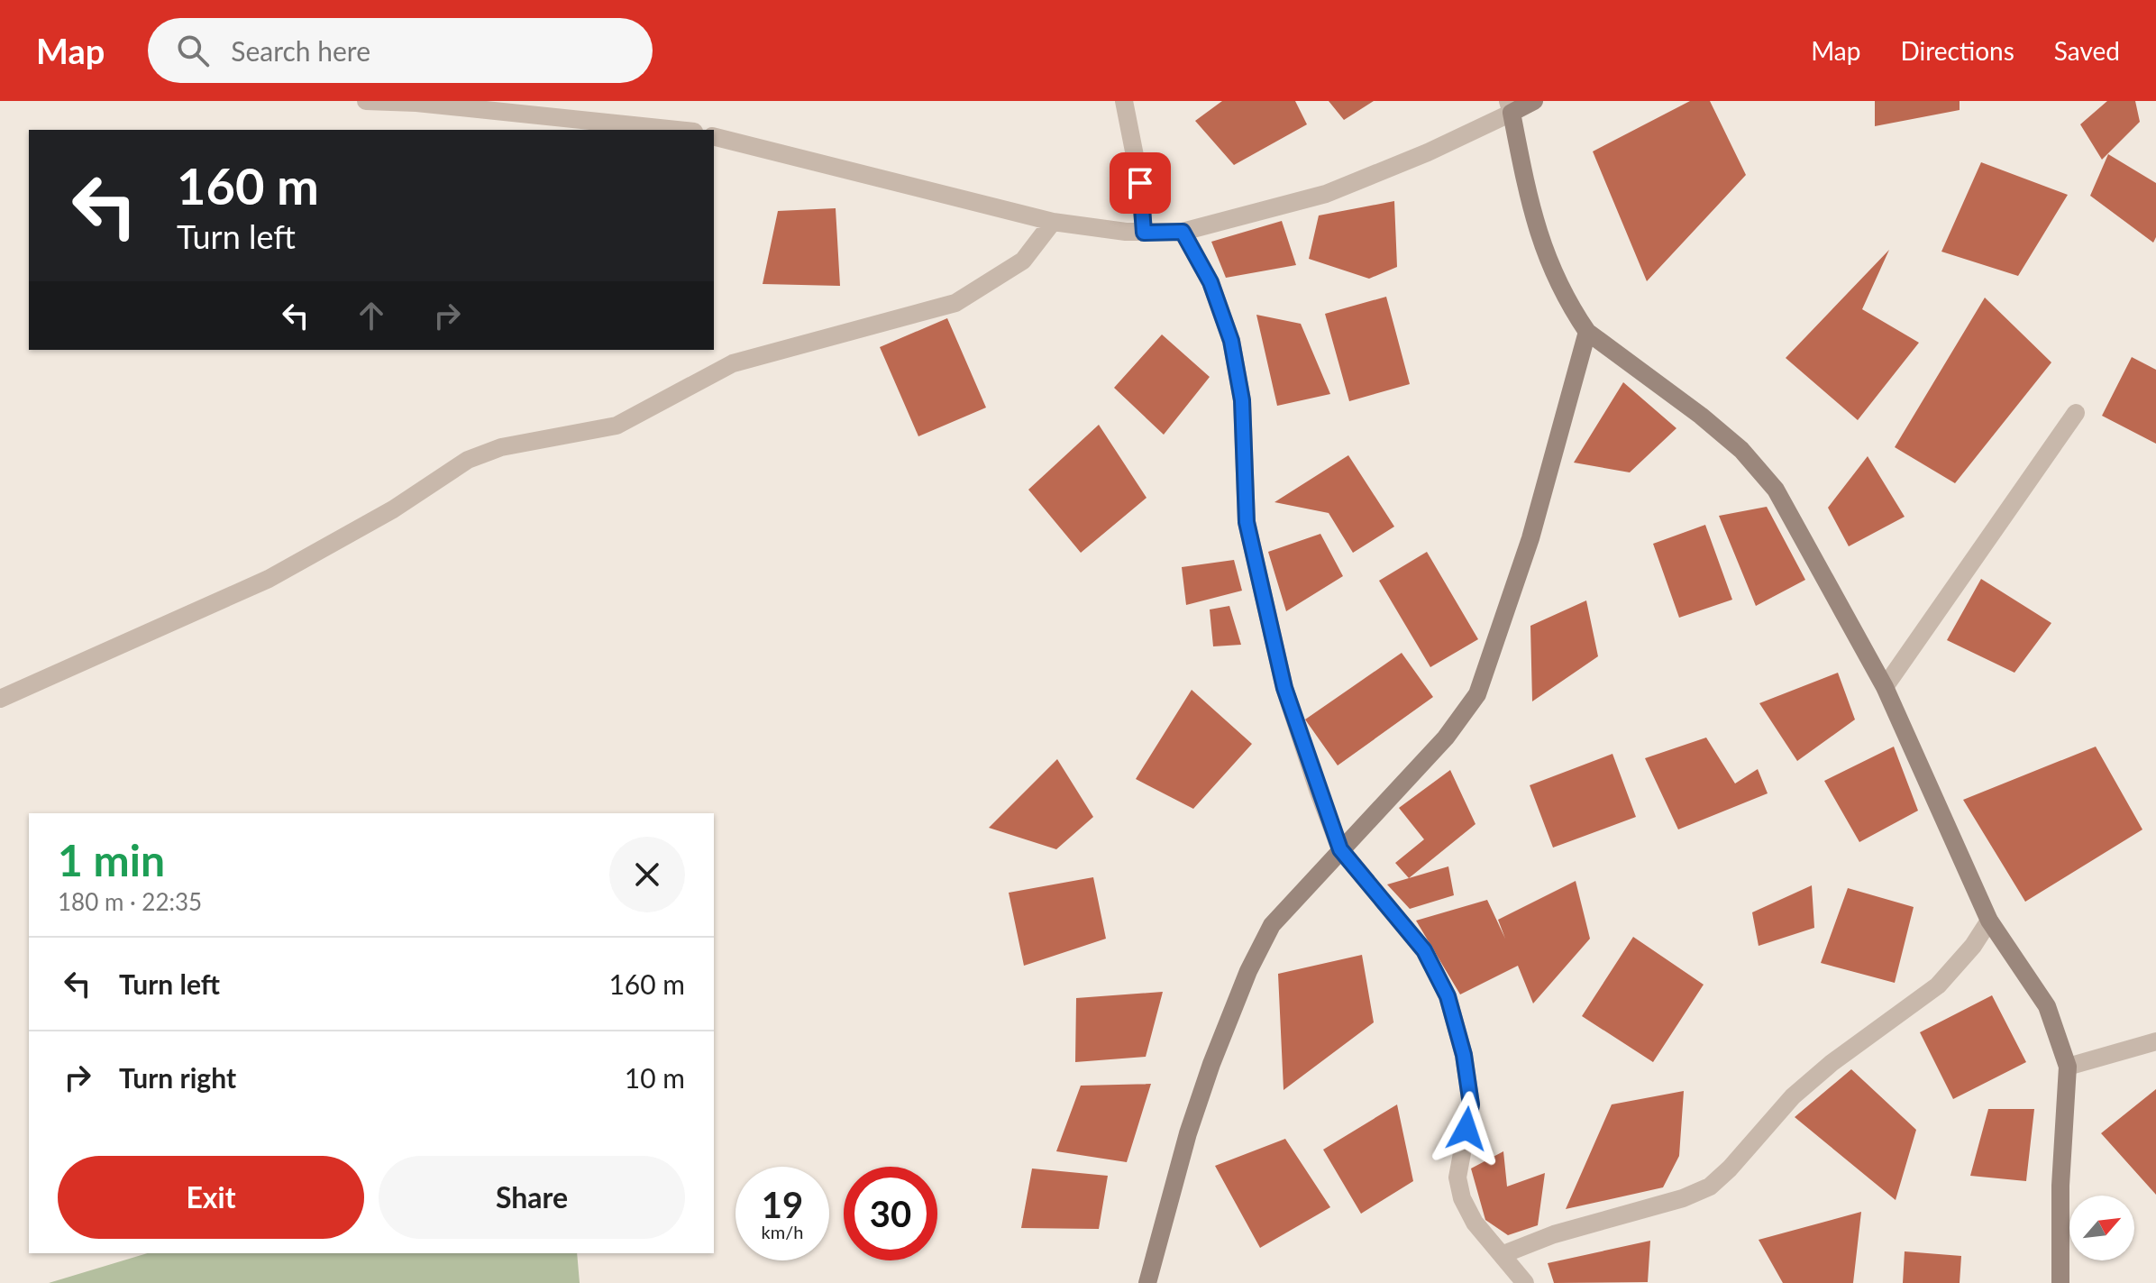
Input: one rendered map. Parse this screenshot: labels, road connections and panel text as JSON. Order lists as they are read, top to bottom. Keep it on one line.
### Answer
{"north":"top right","page":{"header":"Map","search":"Search here","nav":["Map","Directions","Saved"],"turn":["160 m","Turn left"],"heading":["1 min","180 m · 22:35"],"list":[{"name":"Turn left","value":"160 m"},{"name":"Turn right","value":"10 m"}],"buttons":["Exit","Share"],"speed":"19 km/h","limit":"30"}}
